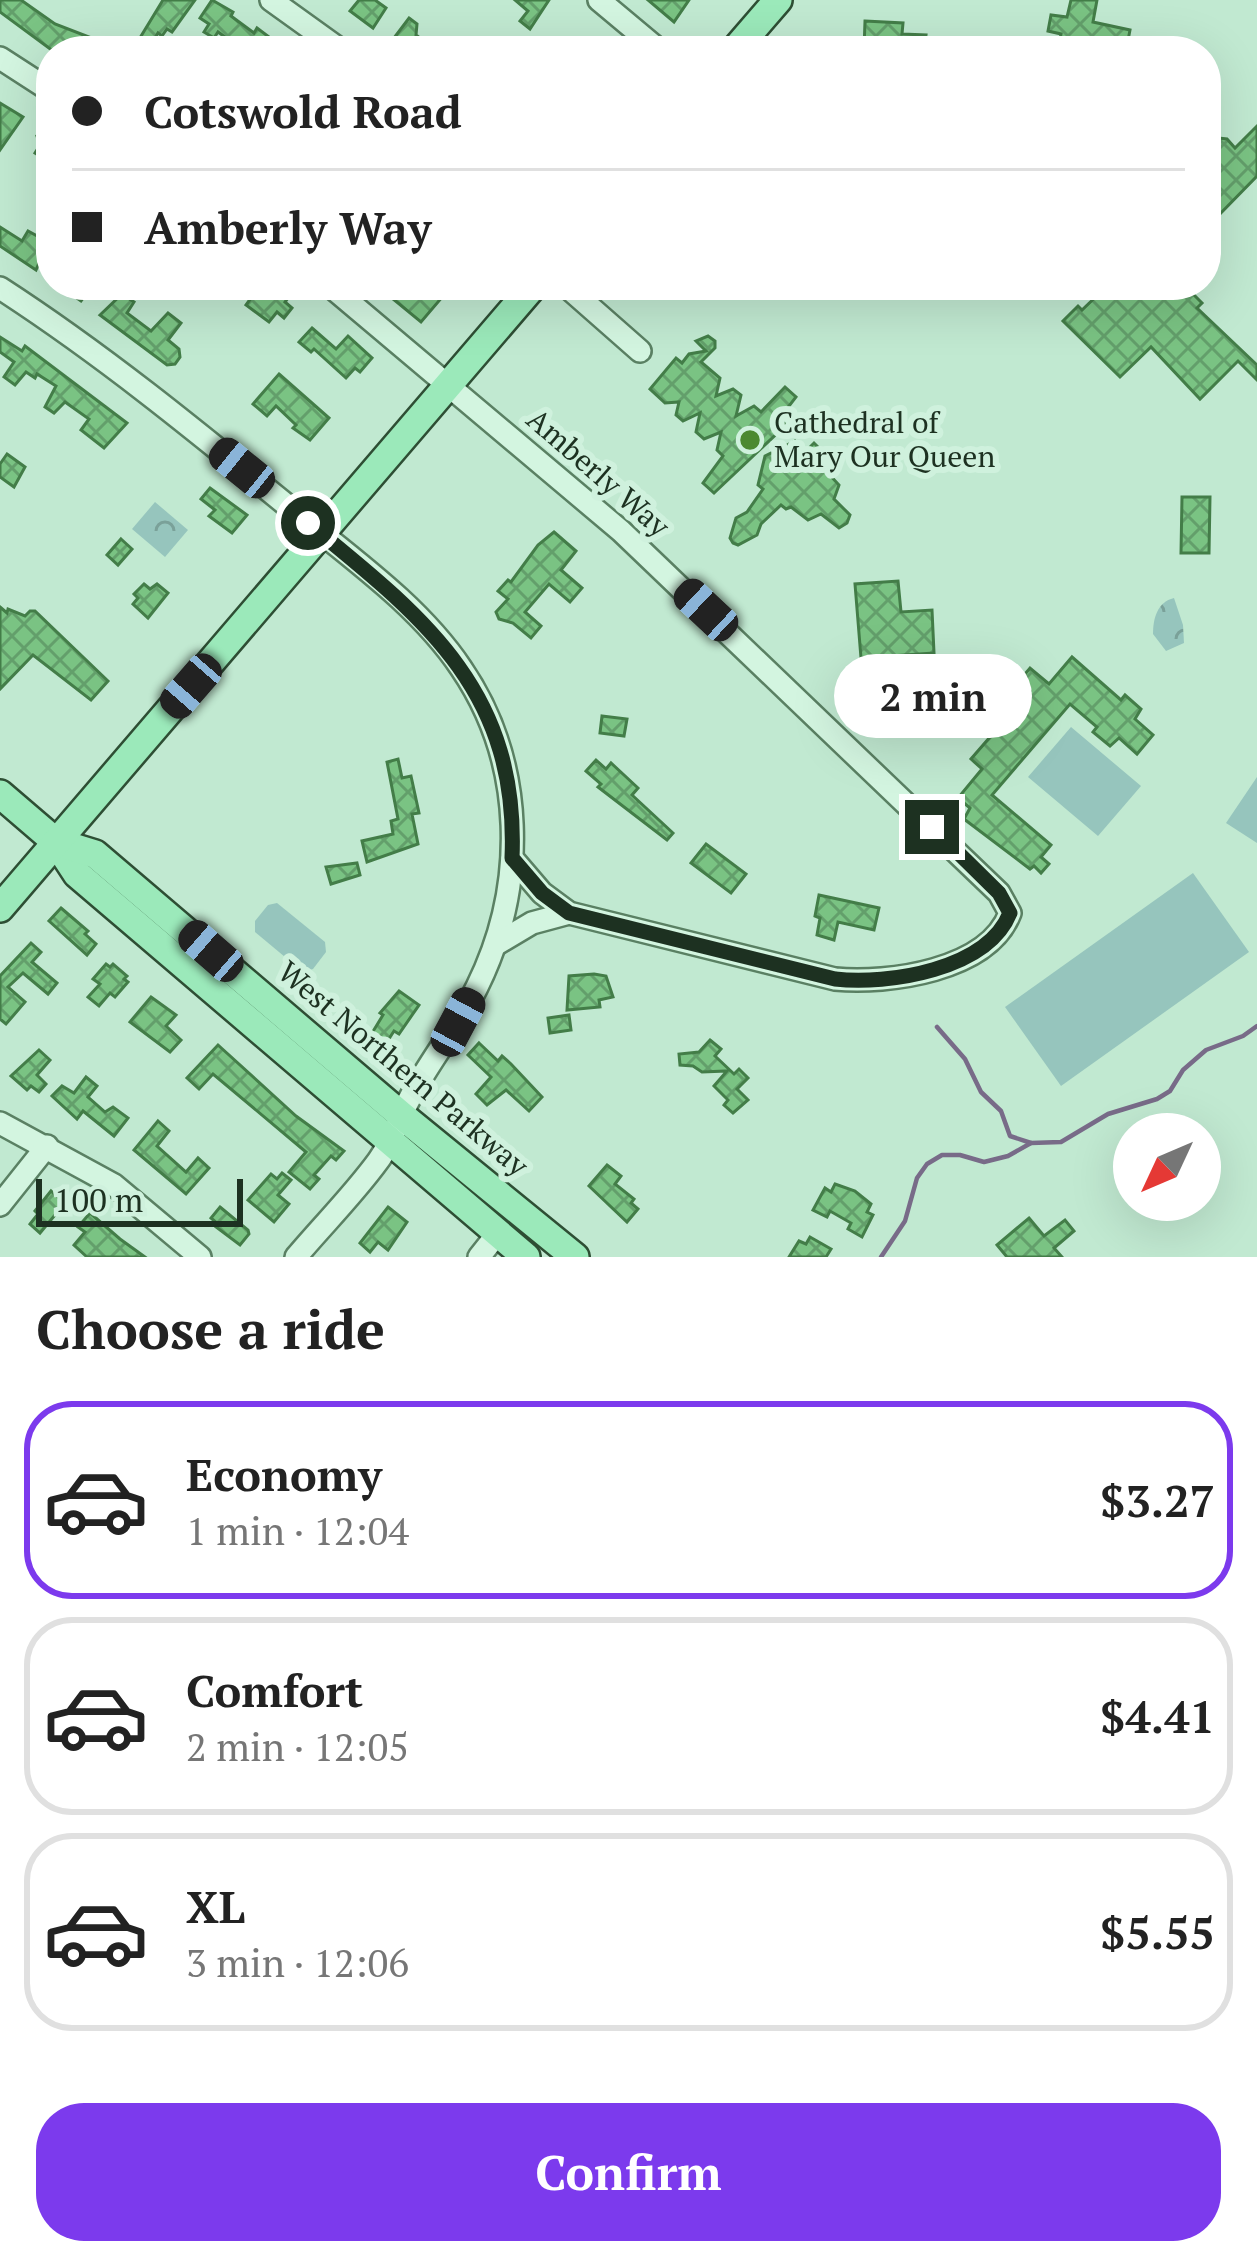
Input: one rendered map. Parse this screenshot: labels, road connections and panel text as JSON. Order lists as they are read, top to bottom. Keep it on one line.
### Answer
{"streets":{"main road":["West Northern Parkway"],"street":["Amberly Way"]},"places":["Cathedral of Mary Our Queen"],"scale_bar":"100 m","north":"bottom left","page":{"banner":["Cotswold Road","Amberly Way"],"bubble":"2 min","scale":"100 m","heading":"Choose a ride","list":[{"name":"Economy","note":"1 min · 12:04","value":"$3.27"},{"name":"Comfort","note":"2 min · 12:05","value":"$4.41"},{"name":"XL","note":"3 min · 12:06","value":"$5.55"}],"buttons":"Confirm"}}
